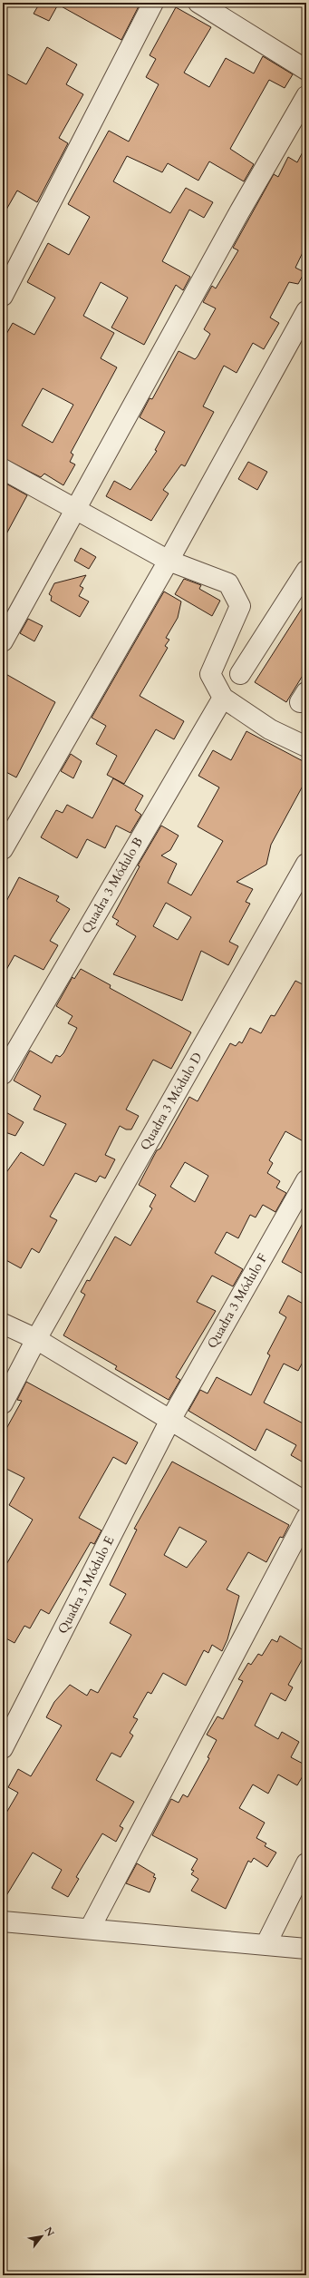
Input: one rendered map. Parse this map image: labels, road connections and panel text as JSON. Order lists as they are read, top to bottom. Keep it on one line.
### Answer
{"streets":{"street":["Quadra 3 Módulo B","Quadra 3 Módulo D","Quadra 3 Módulo F","Quadra 3 Módulo E"]},"crossings":[["Quadra 3 Módulo F","Quadra 3 Módulo E"]],"north":"top right"}
